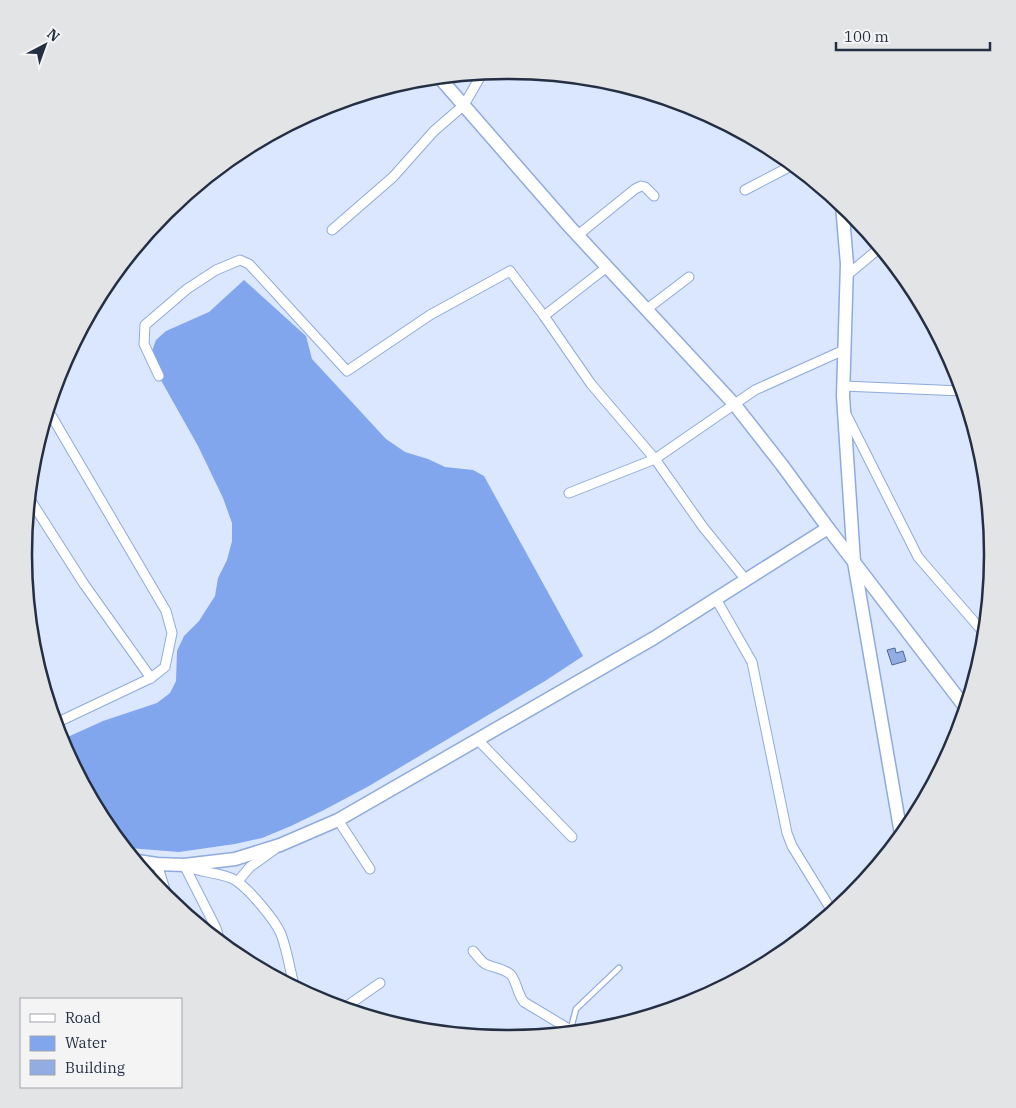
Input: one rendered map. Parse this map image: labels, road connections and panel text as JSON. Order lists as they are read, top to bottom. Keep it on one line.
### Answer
{"legend":["Road","Water","Building"],"scale_bar":"100 m","north":"top right"}
